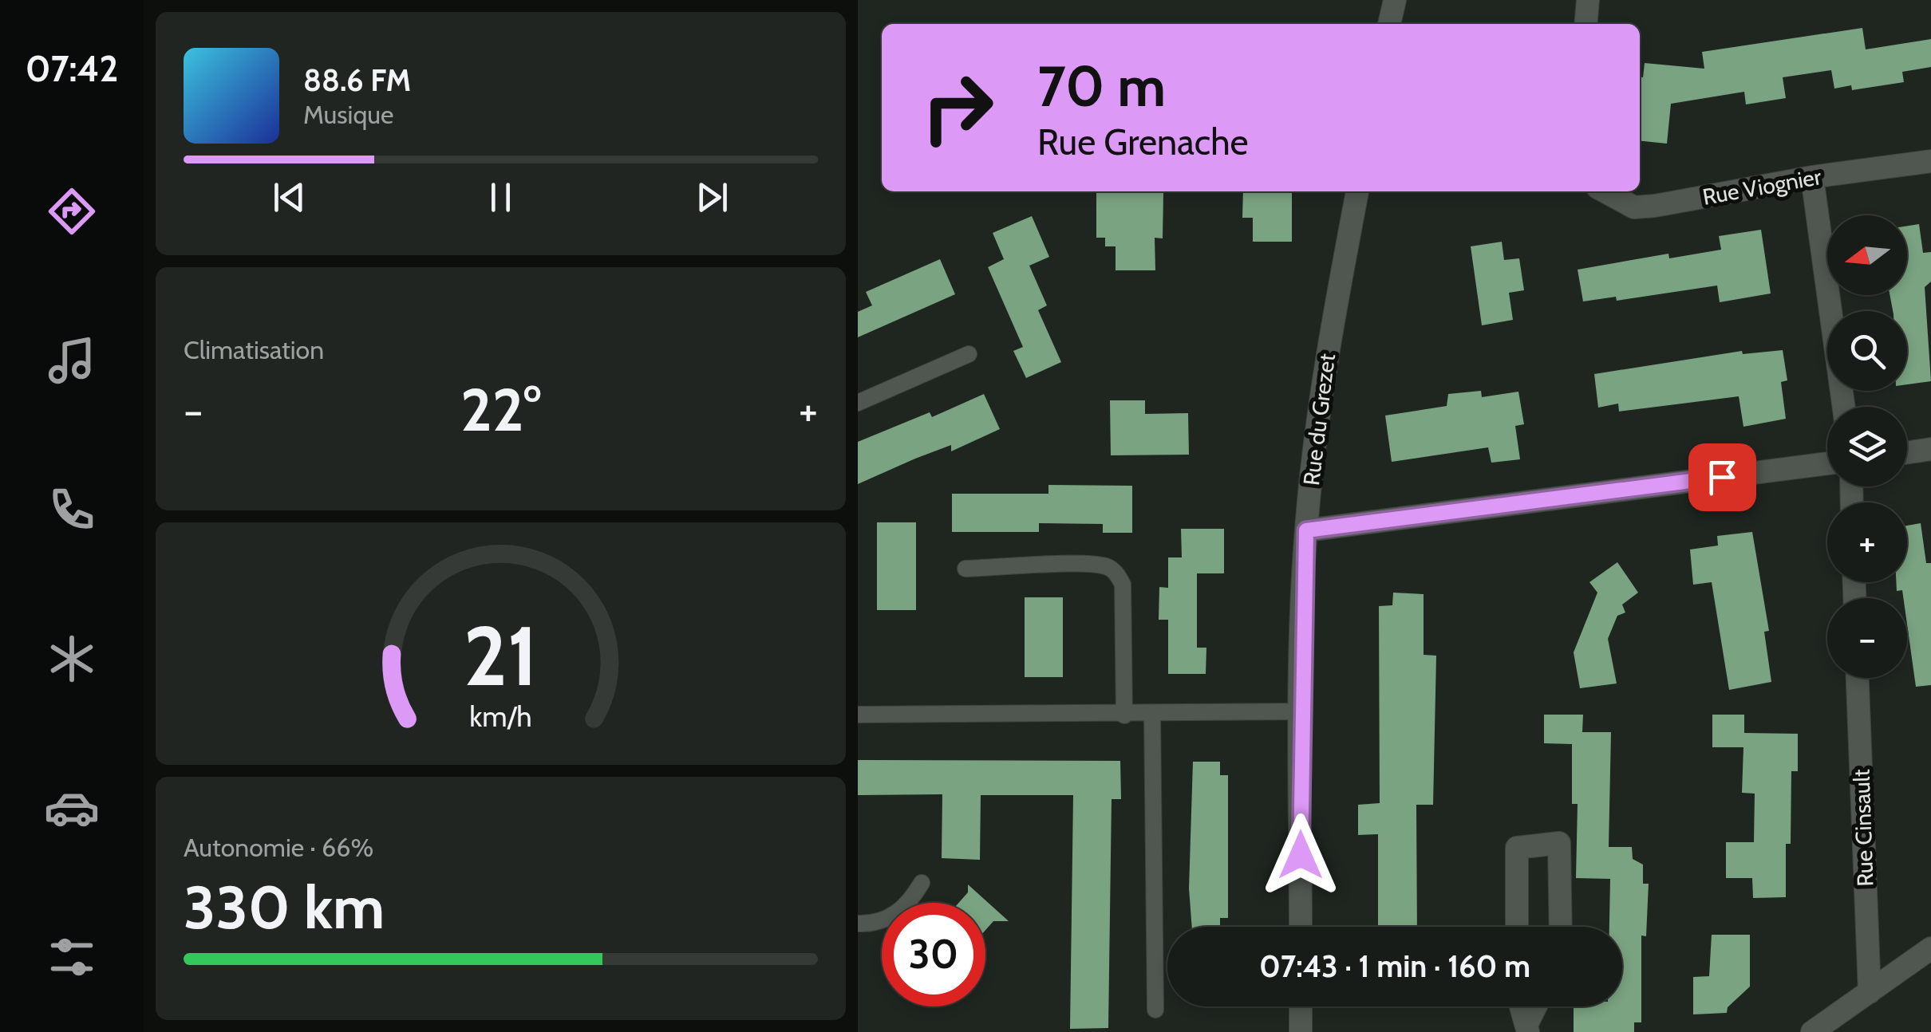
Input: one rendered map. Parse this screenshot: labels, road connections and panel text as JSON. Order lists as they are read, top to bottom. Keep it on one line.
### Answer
{"streets":{"street":["Rue Viognier","Rue du Grezet","Rue Cinsault"]},"north":"left","page":{"tabs":"07:42","turn":["70 m","Rue Grenache"],"song":["88.6 FM","Musique"],"map_buttons":["+","−"],"tile":["Climatisation",["Autonomie · 66%","330 km"]],"heat":["−","22°","+"],"limit":"30","trip":"07:43 · 1 min · 160 m","gauge":["21","km/h"]}}
